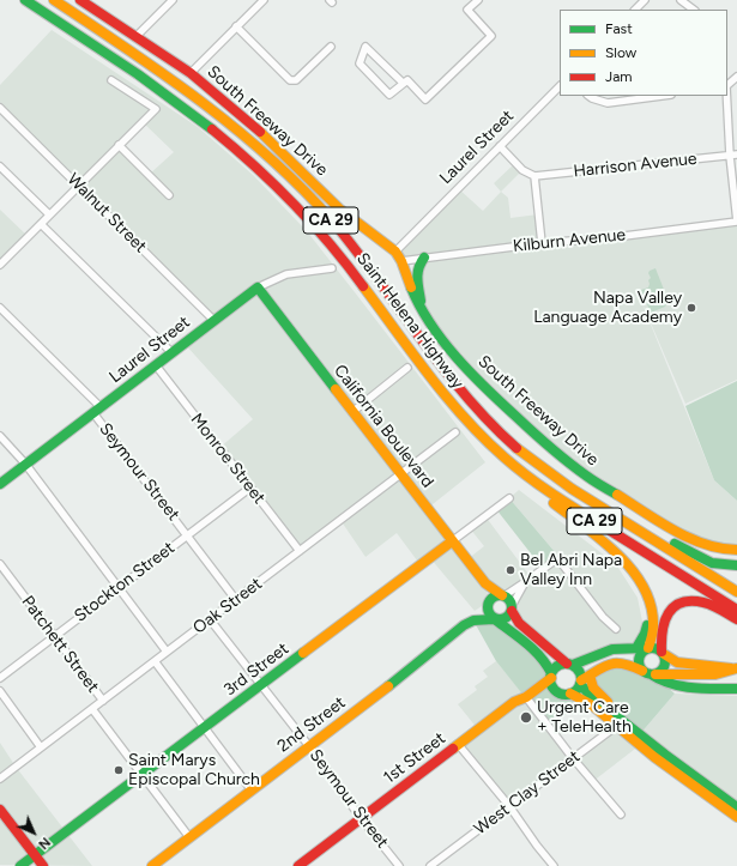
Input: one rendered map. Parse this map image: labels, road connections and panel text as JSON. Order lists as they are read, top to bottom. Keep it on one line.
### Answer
{"streets":{"main road":["South Freeway Drive","Laurel Street","CA 29","Saint Helena Highway","California Boulevard","3rd Street","2nd Street","1st Street"],"street":["Harrison Avenue","Walnut Street","Kilburn Avenue","Monroe Street","Seymour Street","Stockton Street","Oak Street","Patchett Street","West Clay Street"]},"crossings":[["South Freeway Drive","Laurel Street"],["South Freeway Drive","Kilburn Avenue"],["Laurel Street","Walnut Street"],["Laurel Street","California Boulevard"],["Laurel Street","Monroe Street"],["Laurel Street","Seymour Street"],["California Boulevard","Oak Street"],["California Boulevard","3rd Street"],["California Boulevard","2nd Street"],["Monroe Street","Stockton Street"],["Monroe Street","Oak Street"],["Seymour Street","Stockton Street"],["Seymour Street","Oak Street"],["Seymour Street","3rd Street"],["Seymour Street","2nd Street"],["Seymour Street","1st Street"],["Stockton Street","Patchett Street"],["Oak Street","Patchett Street"],["Patchett Street","3rd Street"],["Patchett Street","2nd Street"]],"places":["Napa Valley Language Academy","Bel Abri Napa Valley Inn","Urgent Care + TeleHealth","Saint Marys Episcopal Church"],"legend":["Fast","Slow","Jam"],"north":"bottom right"}
